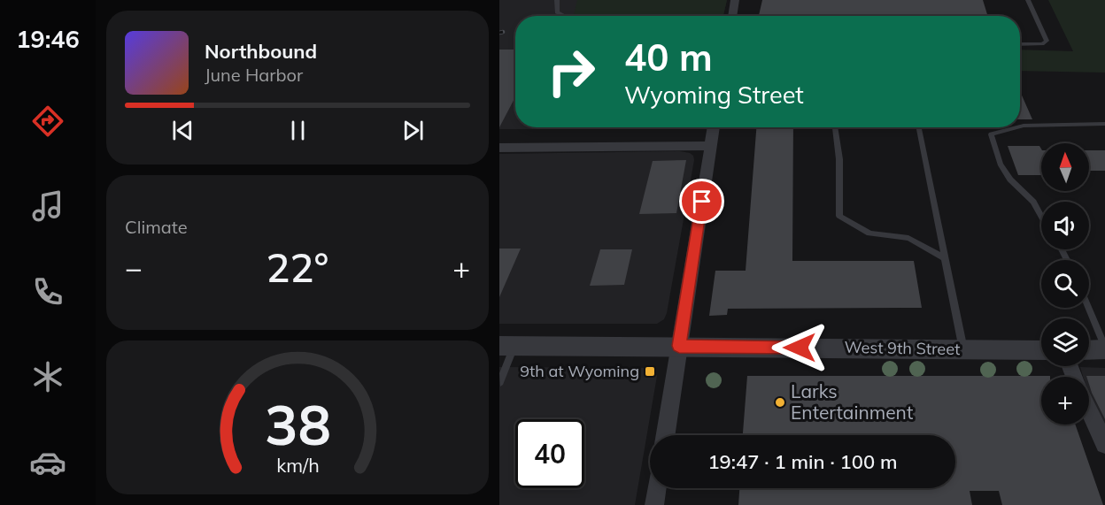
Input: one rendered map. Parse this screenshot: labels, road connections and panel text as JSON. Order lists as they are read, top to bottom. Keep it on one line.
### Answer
{"streets":{"street":["West 9th Street"]},"places":{"transit":["9th at Wyoming"],"other":["Larks Entertainment"]},"north":"top","page":{"tabs":"19:46","turn":["40 m","Wyoming Street"],"song":["Northbound","June Harbor"],"map_buttons":"+","tile":"Climate","heat":["−","22°","+"],"limit":"40","trip":"19:47 · 1 min · 100 m","gauge":["38","km/h"]}}
